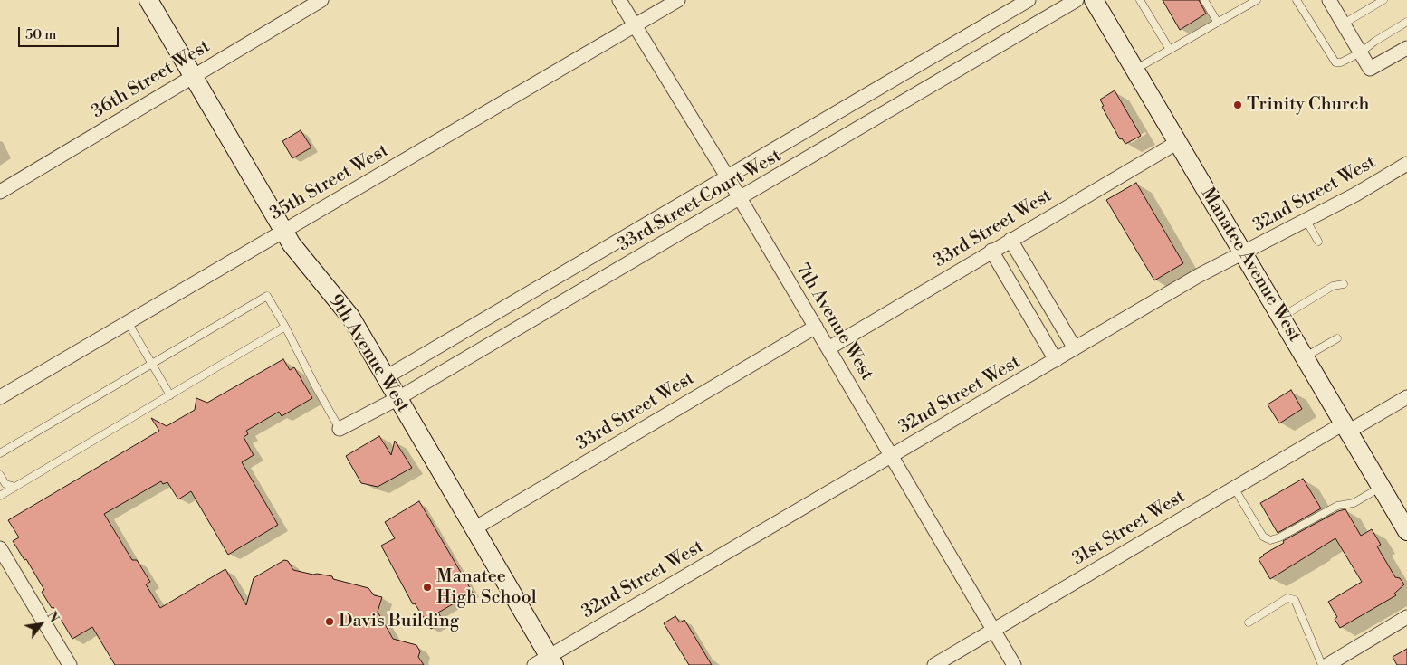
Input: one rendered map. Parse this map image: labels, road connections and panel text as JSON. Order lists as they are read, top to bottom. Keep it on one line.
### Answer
{"streets":{"street":["36th Street West","35th Street West","32nd Street West","33rd Street Court West","33rd Street West","Manatee Avenue West","7th Avenue West","9th Avenue West","31st Street West"]},"crossings":[["36th Street West","9th Avenue West"],["35th Street West","7th Avenue West"],["35th Street West","9th Avenue West"],["32nd Street West","Manatee Avenue West"],["32nd Street West","7th Avenue West"],["32nd Street West","9th Avenue West"],["33rd Street Court West","7th Avenue West"],["33rd Street Court West","9th Avenue West"],["33rd Street West","Manatee Avenue West"],["33rd Street West","7th Avenue West"],["33rd Street West","9th Avenue West"],["Manatee Avenue West","31st Street West"],["7th Avenue West","31st Street West"]],"places":["Trinity Church","Manatee High School","Davis Building"],"scale_bar":"50 m","north":"top right"}
